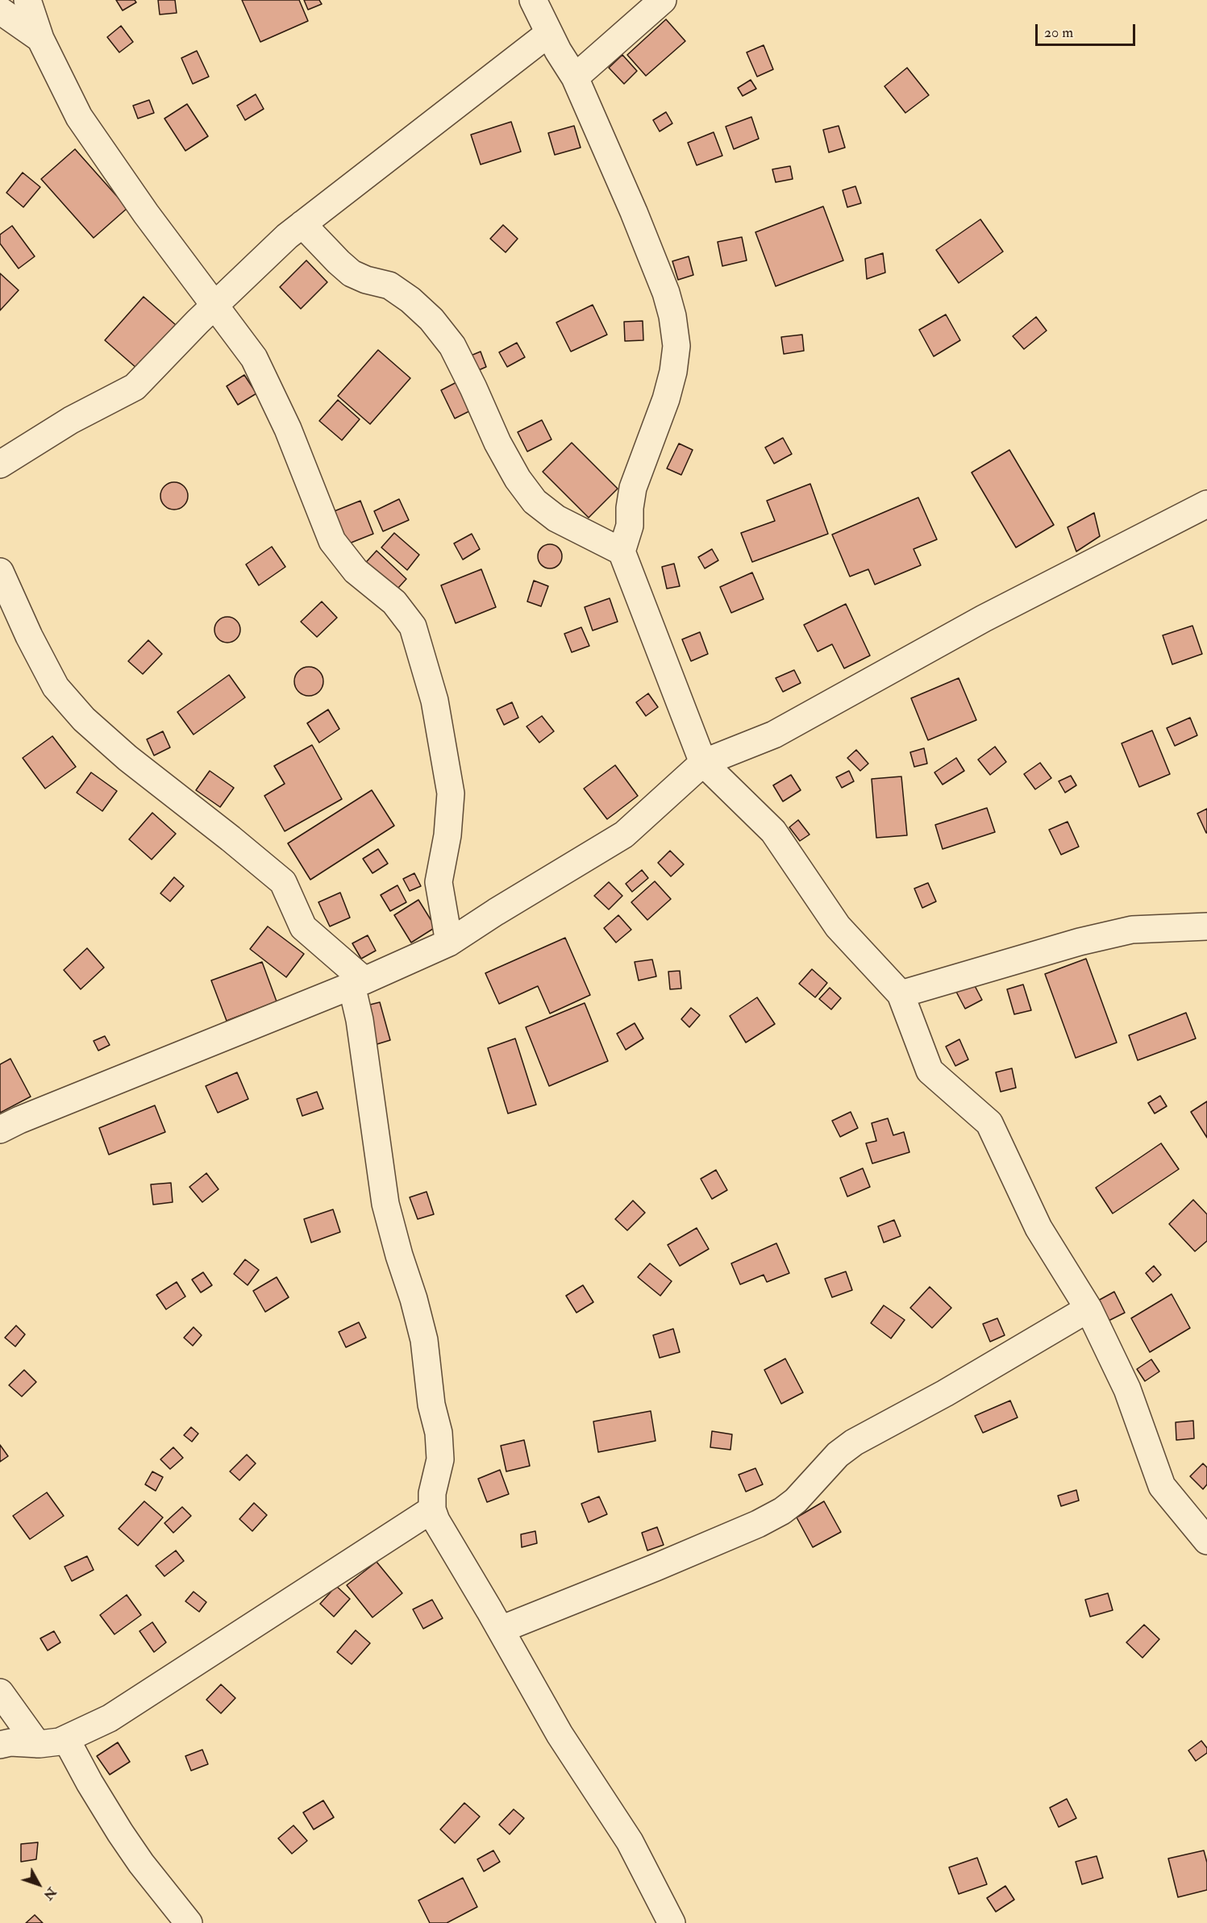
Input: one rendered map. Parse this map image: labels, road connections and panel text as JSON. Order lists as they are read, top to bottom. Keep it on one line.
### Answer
{"scale_bar":"20 m","north":"bottom right"}
